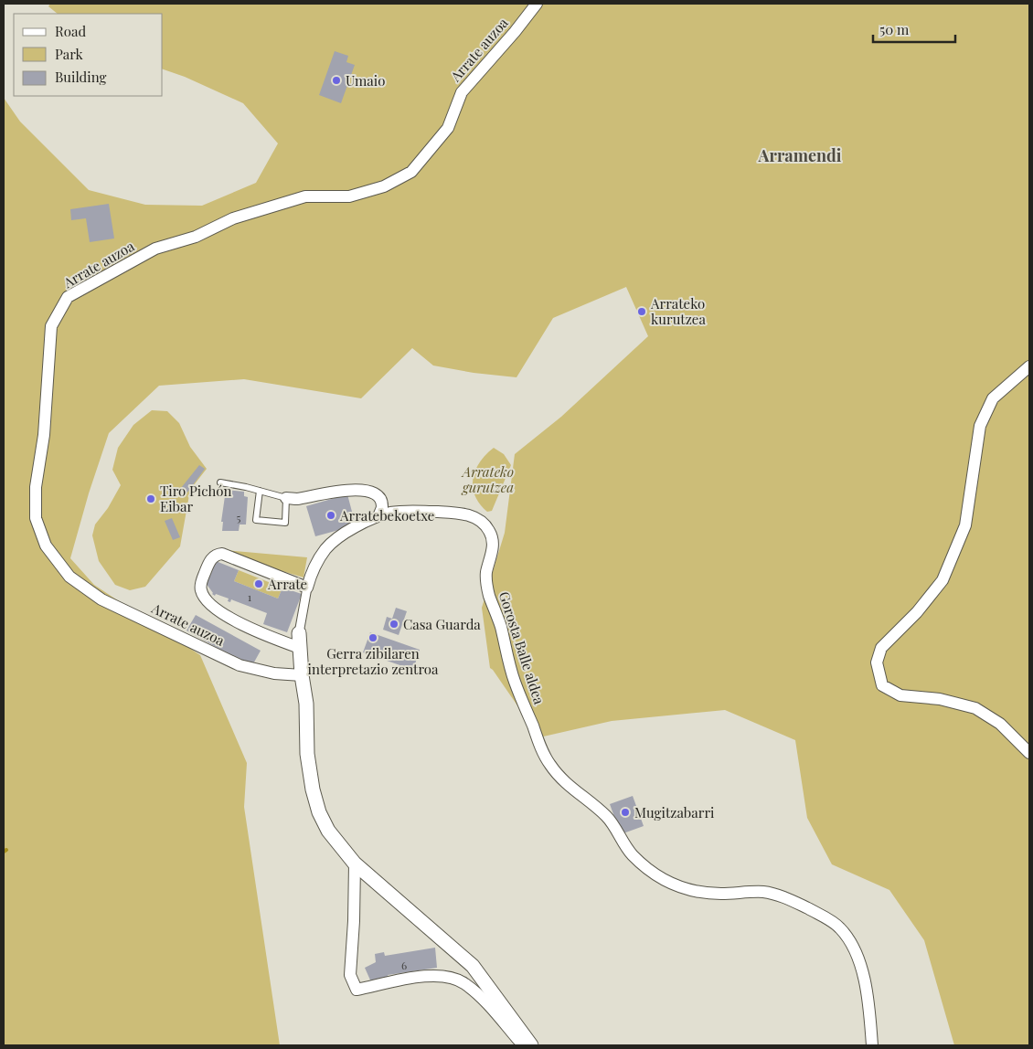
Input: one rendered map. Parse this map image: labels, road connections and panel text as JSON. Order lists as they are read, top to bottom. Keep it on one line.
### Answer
{"streets":{"street":["Arrate auzoa","Gorosta Balle aldea"]},"districts":["Arramendi"],"parks":["Arrateko gurutzea"],"places":["Umaio","Arrateko kurutzea","Tiro Pichón Eibar","Arratebekoetxe","Arrate","Casa Guarda","Gerra zibilaren interpretazio zentroa","Mugitzabarri"],"house_numbers":["5","1","6"],"legend":["Road","Park","Building"],"scale_bar":"50 m"}
